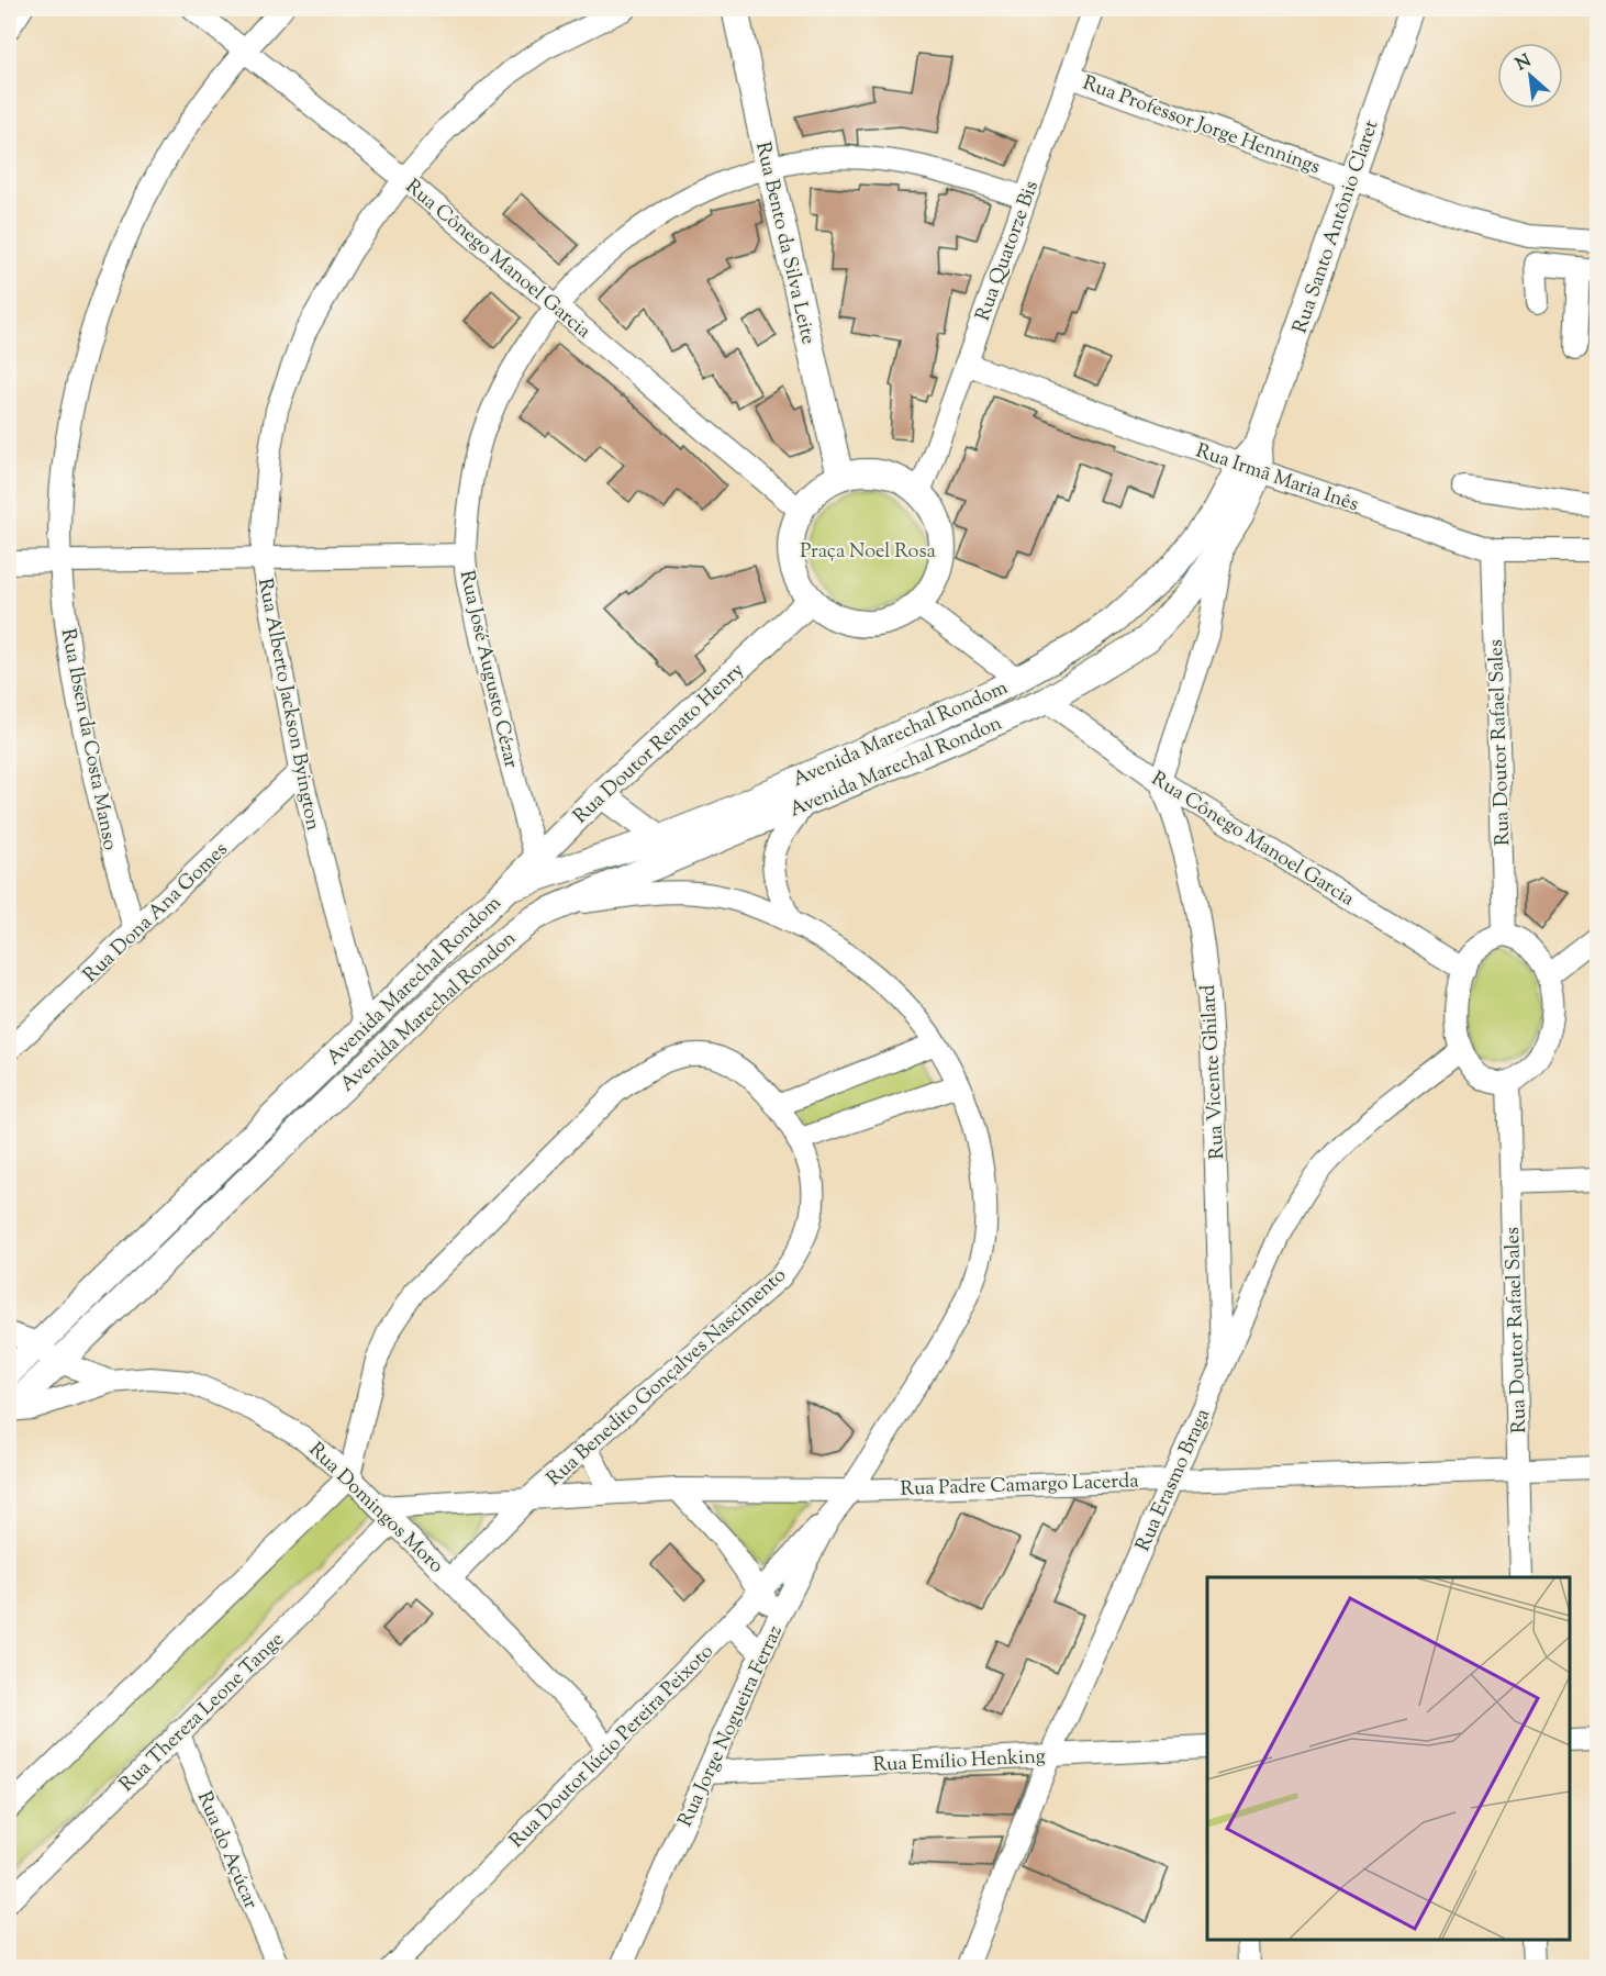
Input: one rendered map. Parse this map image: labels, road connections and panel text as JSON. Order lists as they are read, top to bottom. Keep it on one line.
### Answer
{"streets":{"main road":["Rua Santo Antônio Claret","Rua Bento da Silva Leite","Avenida Marechal Rondom","Rua Doutor Renato Henry","Avenida Marechal Rondon"],"street":["Rua Professor Jorge Hennings","Rua Quatorze Bis","Rua Cônego Manoel Garcia","Rua Irmã Maria Inês","Rua José Augusto Cézar","Rua Alberto Jackson Byington","Rua Ibsen da Costa Manso","Rua Doutor Rafael Sales","Rua Dona Ana Gomes","Rua Vicente Ghilard","Rua Benedito Gonçalves Nascimento","Rua Erasmo Braga","Rua Padre Camargo Lacerda","Rua Domingos Moro","Rua Thereza Leone Tange","Rua Jorge Nogueira Ferraz","Rua Doutor lúcio Pereira Peixoto","Rua Emílio Henking","Rua do Açúcar"]},"crossings":[["Rua Professor Jorge Hennings","Rua Santo Antônio Claret"],["Rua Professor Jorge Hennings","Rua Quatorze Bis"],["Rua Santo Antônio Claret","Rua Cônego Manoel Garcia"],["Rua Santo Antônio Claret","Rua Irmã Maria Inês"],["Rua Santo Antônio Claret","Avenida Marechal Rondon"],["Rua Bento da Silva Leite","Rua Quatorze Bis"],["Rua Bento da Silva Leite","Rua Cônego Manoel Garcia"],["Rua Bento da Silva Leite","Rua José Augusto Cézar"],["Rua Bento da Silva Leite","Rua Doutor Renato Henry"],["Rua Quatorze Bis","Rua Cônego Manoel Garcia"],["Rua Quatorze Bis","Rua Irmã Maria Inês"],["Rua Quatorze Bis","Rua José Augusto Cézar"],["Rua Quatorze Bis","Rua Doutor Renato Henry"],["Rua Cônego Manoel Garcia","Rua José Augusto Cézar"],["Rua Cônego Manoel Garcia","Rua Alberto Jackson Byington"],["Rua Cônego Manoel Garcia","Rua Ibsen da Costa Manso"],["Rua Cônego Manoel Garcia","Rua Doutor Renato Henry"],["Rua Cônego Manoel Garcia","Rua Doutor Rafael Sales"],["Rua Cônego Manoel Garcia","Avenida Marechal Rondon"],["Rua Cônego Manoel Garcia","Rua Vicente Ghilard"],["Rua Cônego Manoel Garcia","Rua Erasmo Braga"],["Rua Irmã Maria Inês","Rua Doutor Rafael Sales"],["Rua José Augusto Cézar","Rua Doutor Renato Henry"],["Rua Alberto Jackson Byington","Avenida Marechal Rondom"],["Rua Alberto Jackson Byington","Rua Dona Ana Gomes"],["Avenida Marechal Rondom","Rua Doutor Renato Henry"],["Avenida Marechal Rondom","Avenida Marechal Rondon"],["Rua Ibsen da Costa Manso","Rua Dona Ana Gomes"],["Rua Doutor Rafael Sales","Rua Erasmo Braga"],["Rua Doutor Rafael Sales","Rua Padre Camargo Lacerda"],["Avenida Marechal Rondon","Rua Domingos Moro"],["Rua Vicente Ghilard","Rua Erasmo Braga"],["Rua Benedito Gonçalves Nascimento","Rua Padre Camargo Lacerda"],["Rua Benedito Gonçalves Nascimento","Rua Domingos Moro"],["Rua Erasmo Braga","Rua Padre Camargo Lacerda"],["Rua Erasmo Braga","Rua Emílio Henking"],["Rua Padre Camargo Lacerda","Rua Domingos Moro"],["Rua Padre Camargo Lacerda","Rua Thereza Leone Tange"],["Rua Padre Camargo Lacerda","Rua Jorge Nogueira Ferraz"],["Rua Domingos Moro","Rua Thereza Leone Tange"],["Rua Domingos Moro","Rua Doutor lúcio Pereira Peixoto"],["Rua Thereza Leone Tange","Rua do Açúcar"],["Rua Jorge Nogueira Ferraz","Rua Doutor lúcio Pereira Peixoto"],["Rua Jorge Nogueira Ferraz","Rua Emílio Henking"]],"parks":["Praça Noel Rosa"],"north":"top left"}
